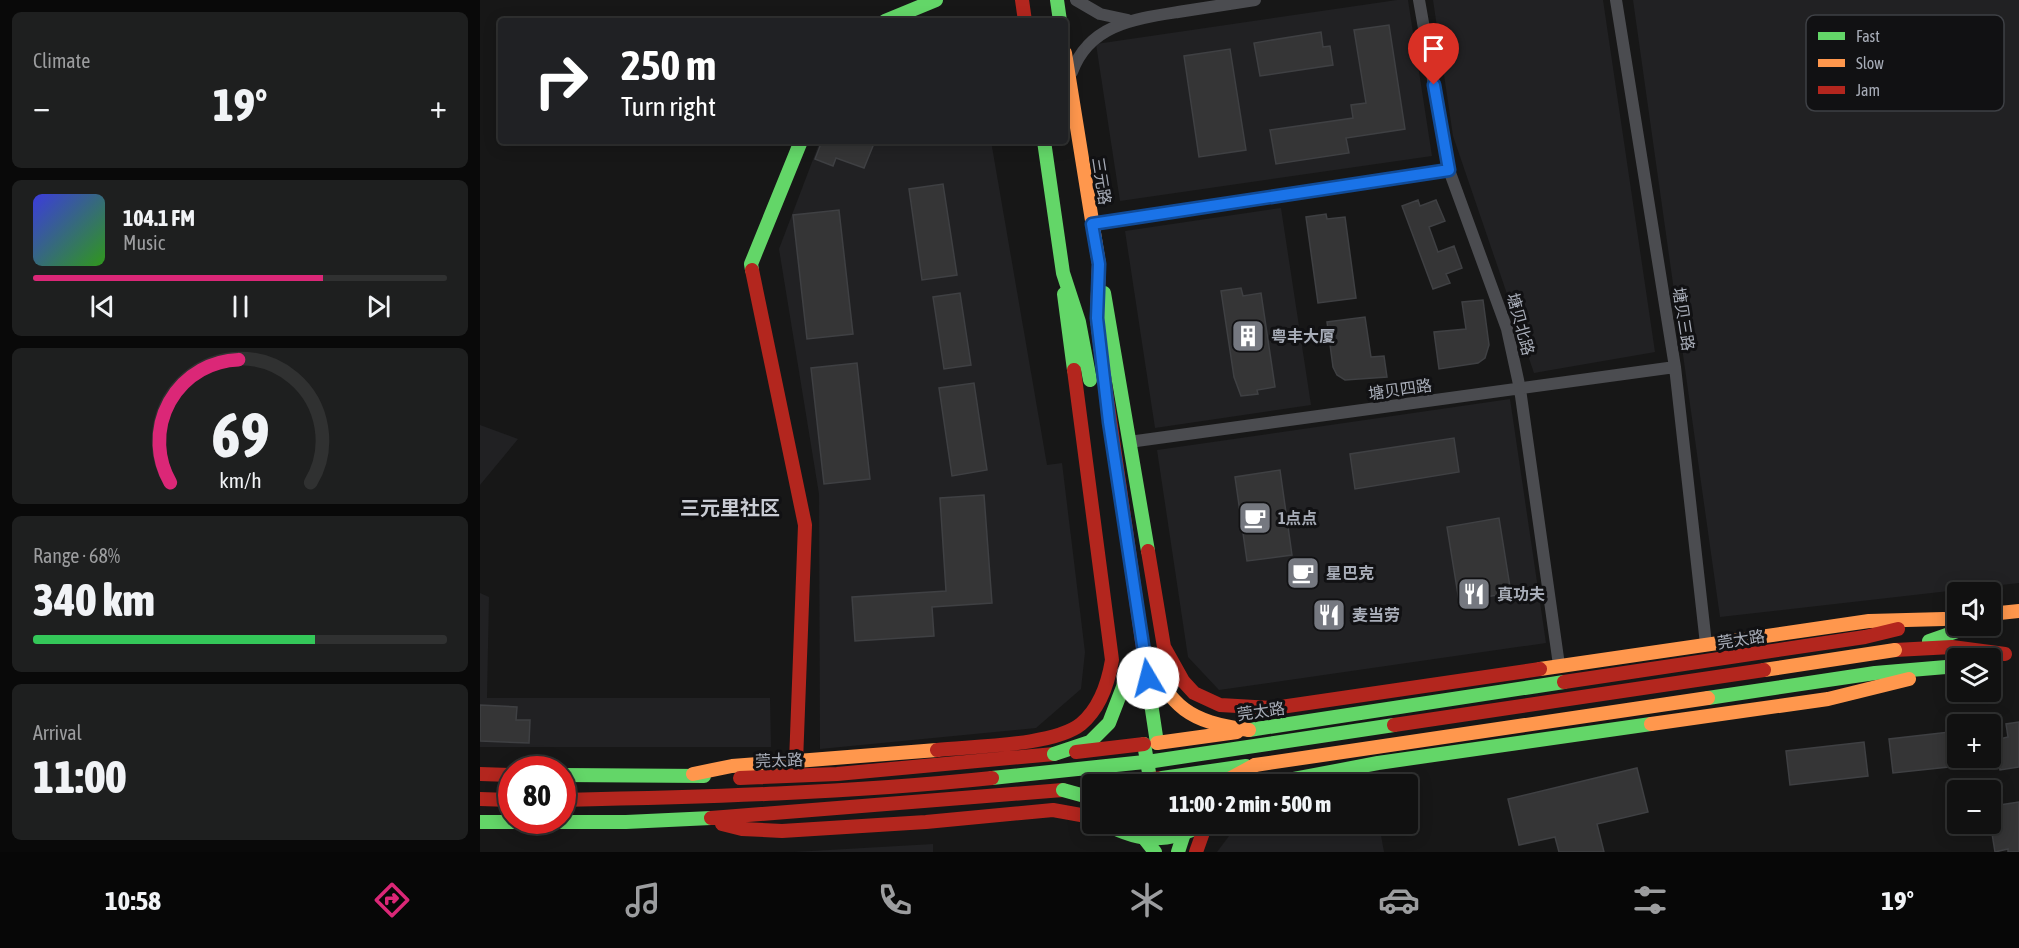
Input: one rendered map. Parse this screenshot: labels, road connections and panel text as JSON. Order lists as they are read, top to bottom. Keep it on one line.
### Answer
{"streets":{"main road":["三元路","莞太路"],"street":["塘贝三路","塘贝北路","塘贝四路"]},"crossings":[["三元路","莞太路"],["塘贝三路","塘贝四路"],["塘贝北路","塘贝四路"]],"districts":["三元里社区"],"places":{"building":["粤丰大厦"],"cafe":["1点点","星巴克"],"restaurant":["真功夫","麦当劳"]},"legend":["Fast","Slow","Jam"],"page":{"tile":["Climate",["Range · 68%","340 km"],["Arrival","11:00"]],"turn":["250 m","Turn right"],"heat":["−","19°","+"],"song":["104.1 FM","Music"],"map_buttons":["+","−"],"limit":"80","trip":"11:00 · 2 min · 500 m","tabs":["10:58","19°"],"gauge":["69","km/h"]}}
